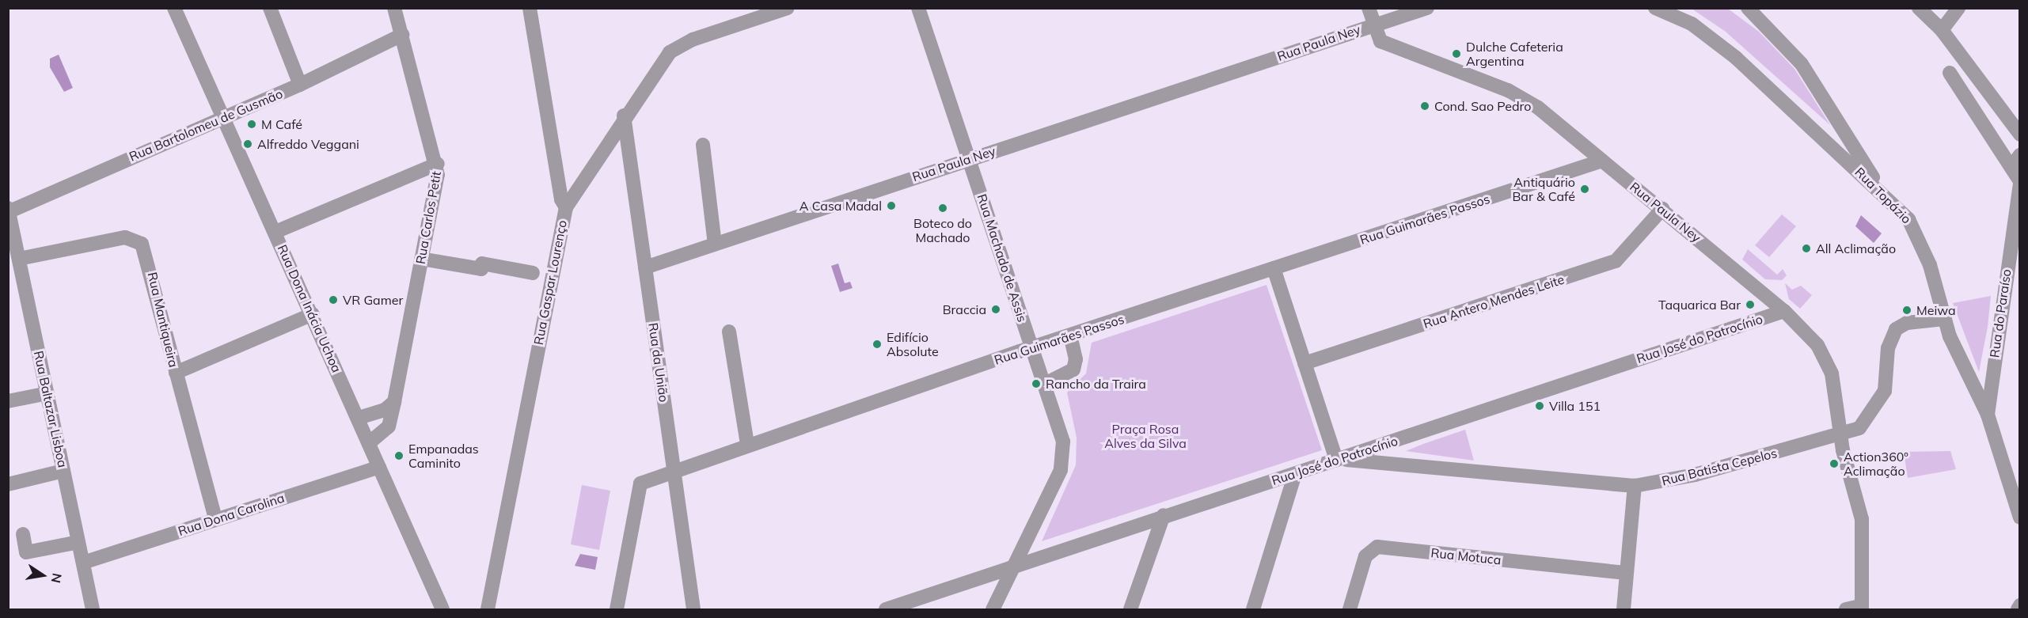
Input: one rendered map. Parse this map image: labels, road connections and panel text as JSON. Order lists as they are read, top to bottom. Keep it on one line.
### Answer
{"streets":{"street":["Rua Paula Ney","Rua Bartolomeu de Gusmão","Rua Topázio","Rua Carlos Petit","Rua Guimarães Passos","Rua Machado de Assis","Rua Gaspar Lourenço","Rua Antero Mendes Leite","Rua Dona Inácia Uchoa","Rua do Paraíso","Rua Mantiqueira","Rua José do Patrocínio","Rua da União","Rua Baltazar Lisboa","Rua Batista Cepelos","Rua Dona Carolina","Rua Motuca"]},"crossings":[["Rua Paula Ney","Rua Guimarães Passos"],["Rua Paula Ney","Rua Machado de Assis"],["Rua Paula Ney","Rua Antero Mendes Leite"],["Rua Paula Ney","Rua José do Patrocínio"],["Rua Paula Ney","Rua da União"],["Rua Paula Ney","Rua Batista Cepelos"],["Rua Bartolomeu de Gusmão","Rua Carlos Petit"],["Rua Bartolomeu de Gusmão","Rua Dona Inácia Uchoa"],["Rua Bartolomeu de Gusmão","Rua Baltazar Lisboa"],["Rua Topázio","Rua do Paraíso"],["Rua Topázio","Rua Batista Cepelos"],["Rua Carlos Petit","Rua Dona Inácia Uchoa"],["Rua Guimarães Passos","Rua Machado de Assis"],["Rua Guimarães Passos","Rua da União"],["Rua Machado de Assis","Rua José do Patrocínio"],["Rua Gaspar Lourenço","Rua da União"],["Rua Dona Inácia Uchoa","Rua Dona Carolina"],["Rua Mantiqueira","Rua Baltazar Lisboa"],["Rua Mantiqueira","Rua Dona Carolina"],["Rua José do Patrocínio","Rua Batista Cepelos"],["Rua Baltazar Lisboa","Rua Dona Carolina"]],"parks":["Praça Rosa Alves da Silva"],"places":["Dulche Cafeteria Argentina","Cond. Sao Pedro","M Café","Alfreddo Veggani","Antiquário Bar & Café","A Casa Madal","Boteco do Machado","All Aclimação","VR Gamer","Taquarica Bar","Braccia","Meiwa","Edifício Absolute","Rancho da Traira","Villa 151","Empanadas Caminito","Action360º Aclimação"],"north":"right"}
